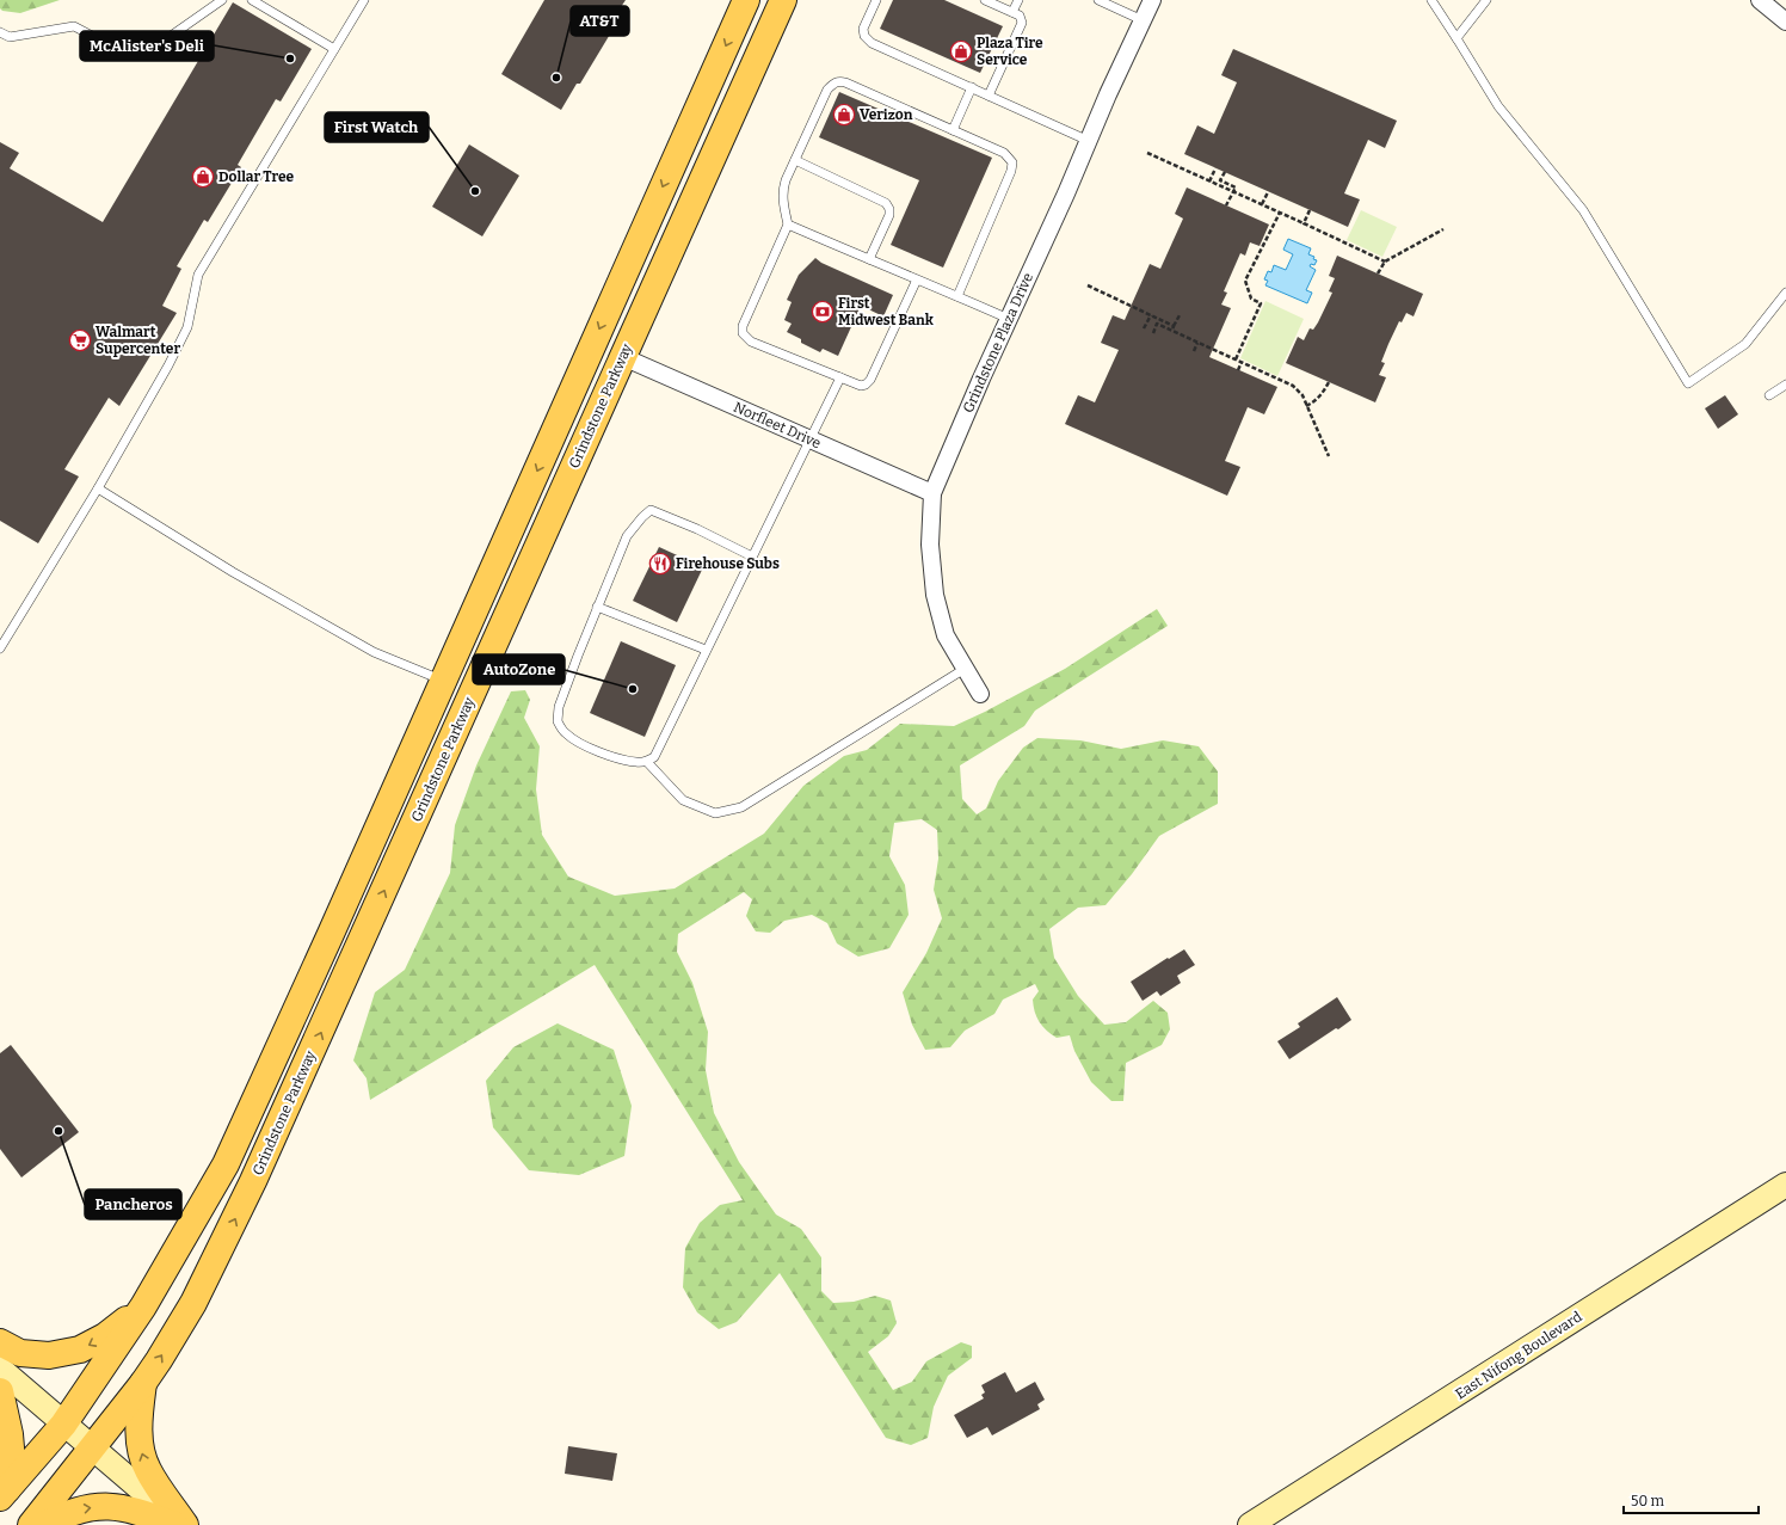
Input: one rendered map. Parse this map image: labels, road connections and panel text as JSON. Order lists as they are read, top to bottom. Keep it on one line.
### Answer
{"streets":{"main road":["Grindstone Parkway"],"street":["Grindstone Plaza Drive","Norfleet Drive","East Nifong Boulevard"]},"crossings":[["Grindstone Plaza Drive","Norfleet Drive"],["Grindstone Parkway","Norfleet Drive"]],"places":{"shop":["Plaza Tire Service","Verizon","Dollar Tree"],"other":["McAlister's Deli","AT&T","First Watch","AutoZone","Pancheros"],"bank":["First Midwest Bank"],"supermarket":["Walmart Supercenter"],"restaurant":["Firehouse Subs"]},"scale_bar":"50 m"}
